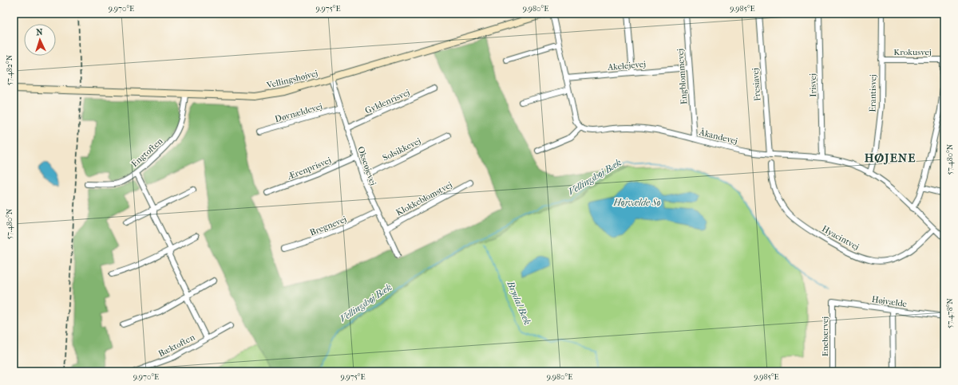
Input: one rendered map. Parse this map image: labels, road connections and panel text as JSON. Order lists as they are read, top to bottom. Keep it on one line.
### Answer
{"streets":{"street":["Krokusvej","Akelejevej","Engblommevej","Vellingshøjvej","Fresiavej","Irisvej","Erantisvej","Gyldenrisvej","Døvnældevej","Åkandevej","Solsikkevej","Engtoften","Okseøjevej","Ærenprisvej","Klokkeblomstvej","Bregnevej","Hyacintvej","Højvælde","Enebærvej","Bæktoften"]},"crossings":[["Krokusvej","Erantisvej"],["Akelejevej","Engblommevej"],["Engblommevej","Åkandevej"],["Vellingshøjvej","Engtoften"],["Vellingshøjvej","Okseøjevej"],["Fresiavej","Åkandevej"],["Irisvej","Åkandevej"],["Erantisvej","Åkandevej"],["Gyldenrisvej","Okseøjevej"],["Døvnældevej","Okseøjevej"],["Åkandevej","Hyacintvej"],["Solsikkevej","Okseøjevej"],["Engtoften","Bæktoften"],["Okseøjevej","Ærenprisvej"],["Okseøjevej","Klokkeblomstvej"],["Okseøjevej","Bregnevej"],["Højvælde","Enebærvej"]],"districts":["HØJENE"],"water":["Vellingshøj Bæk","Højvælde Sø","Brydal Bæk"],"north":"top","coordinates":["9.970°E","9.975°E","9.980°E","9.985°E","57.482°N","57.480°N","57.478°N"]}
